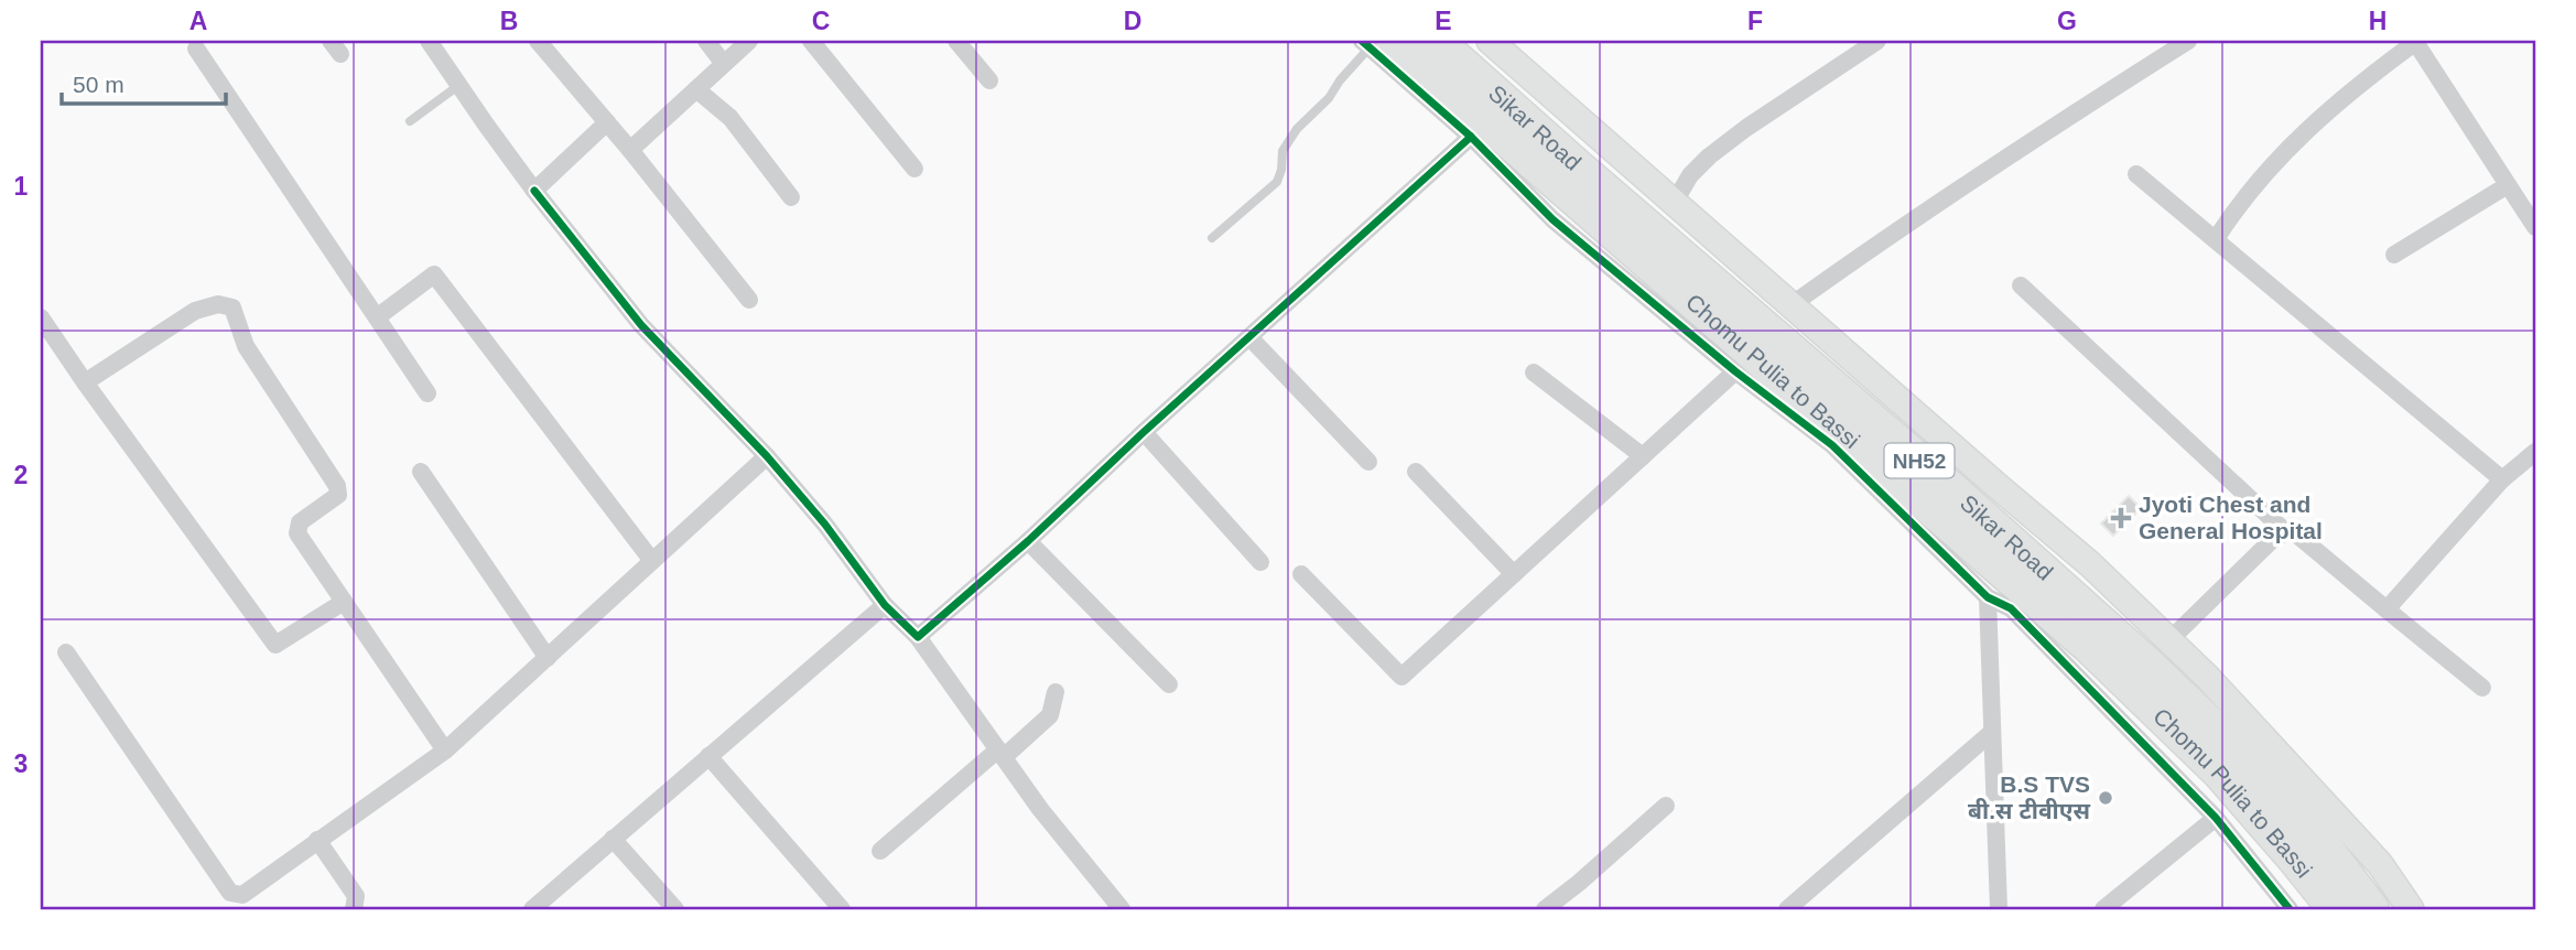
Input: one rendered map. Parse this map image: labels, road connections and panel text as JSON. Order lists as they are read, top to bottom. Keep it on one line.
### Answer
{"streets":{"highway":["Sikar Road","Chomu Pulia to Bassi","NH52"]},"places":{"health":["Jyoti Chest and General Hospital"],"other":["B.S TVS बी.स टीवीएस"]},"scale_bar":"50 m","grid":{"columns":["A","B","C","D","E","F","G","H"],"rows":["1","2","3"]}}
